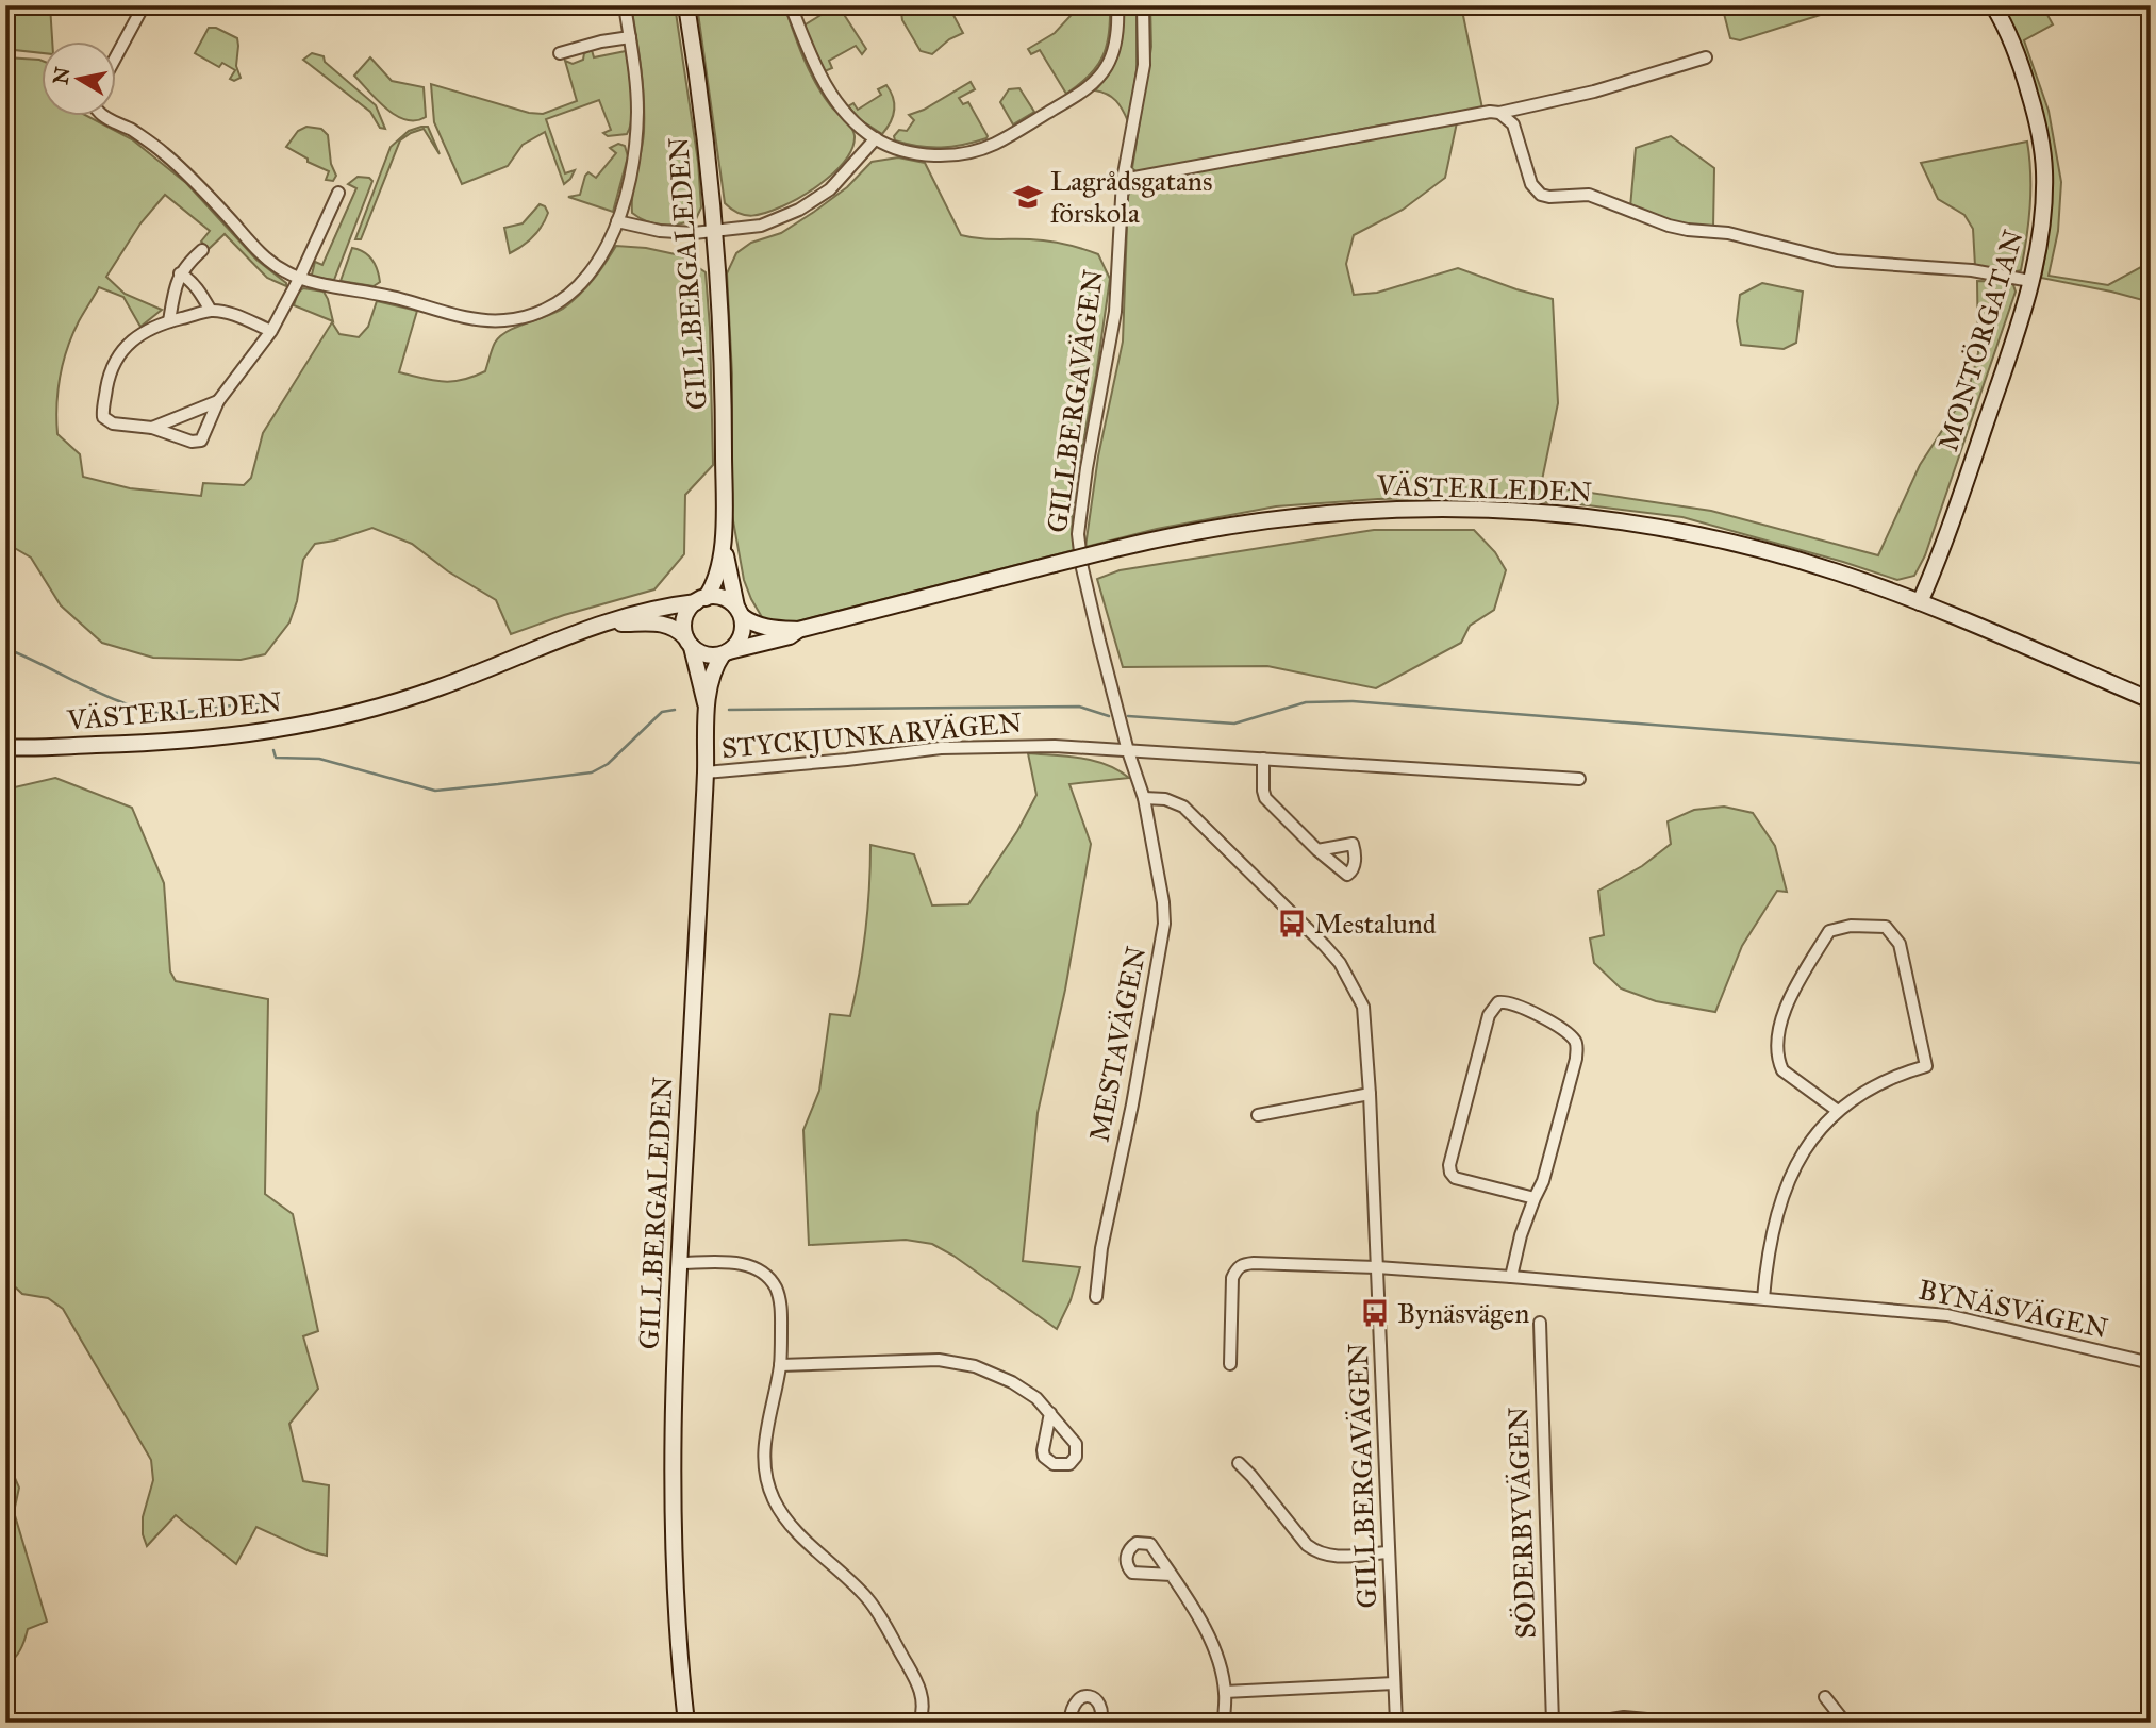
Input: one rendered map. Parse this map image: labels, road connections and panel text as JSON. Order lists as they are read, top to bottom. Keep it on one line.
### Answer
{"streets":{"main road":["GILLBERGALEDEN","MONTÖRGATAN","VÄSTERLEDEN"],"street":["GILLBERGAVÄGEN","STYCKJUNKARVÄGEN","MESTAVÄGEN","BYNÄSVÄGEN","SÖDERBYVÄGEN"]},"crossings":[["GILLBERGALEDEN","VÄSTERLEDEN"],["GILLBERGALEDEN","STYCKJUNKARVÄGEN"],["MONTÖRGATAN","VÄSTERLEDEN"],["GILLBERGAVÄGEN","STYCKJUNKARVÄGEN"],["GILLBERGAVÄGEN","MESTAVÄGEN"],["GILLBERGAVÄGEN","BYNÄSVÄGEN"]],"places":{"school or university":["Lagrådsgatans förskola"],"bus stop":["Mestalund","Bynäsvägen"]},"north":"left"}
